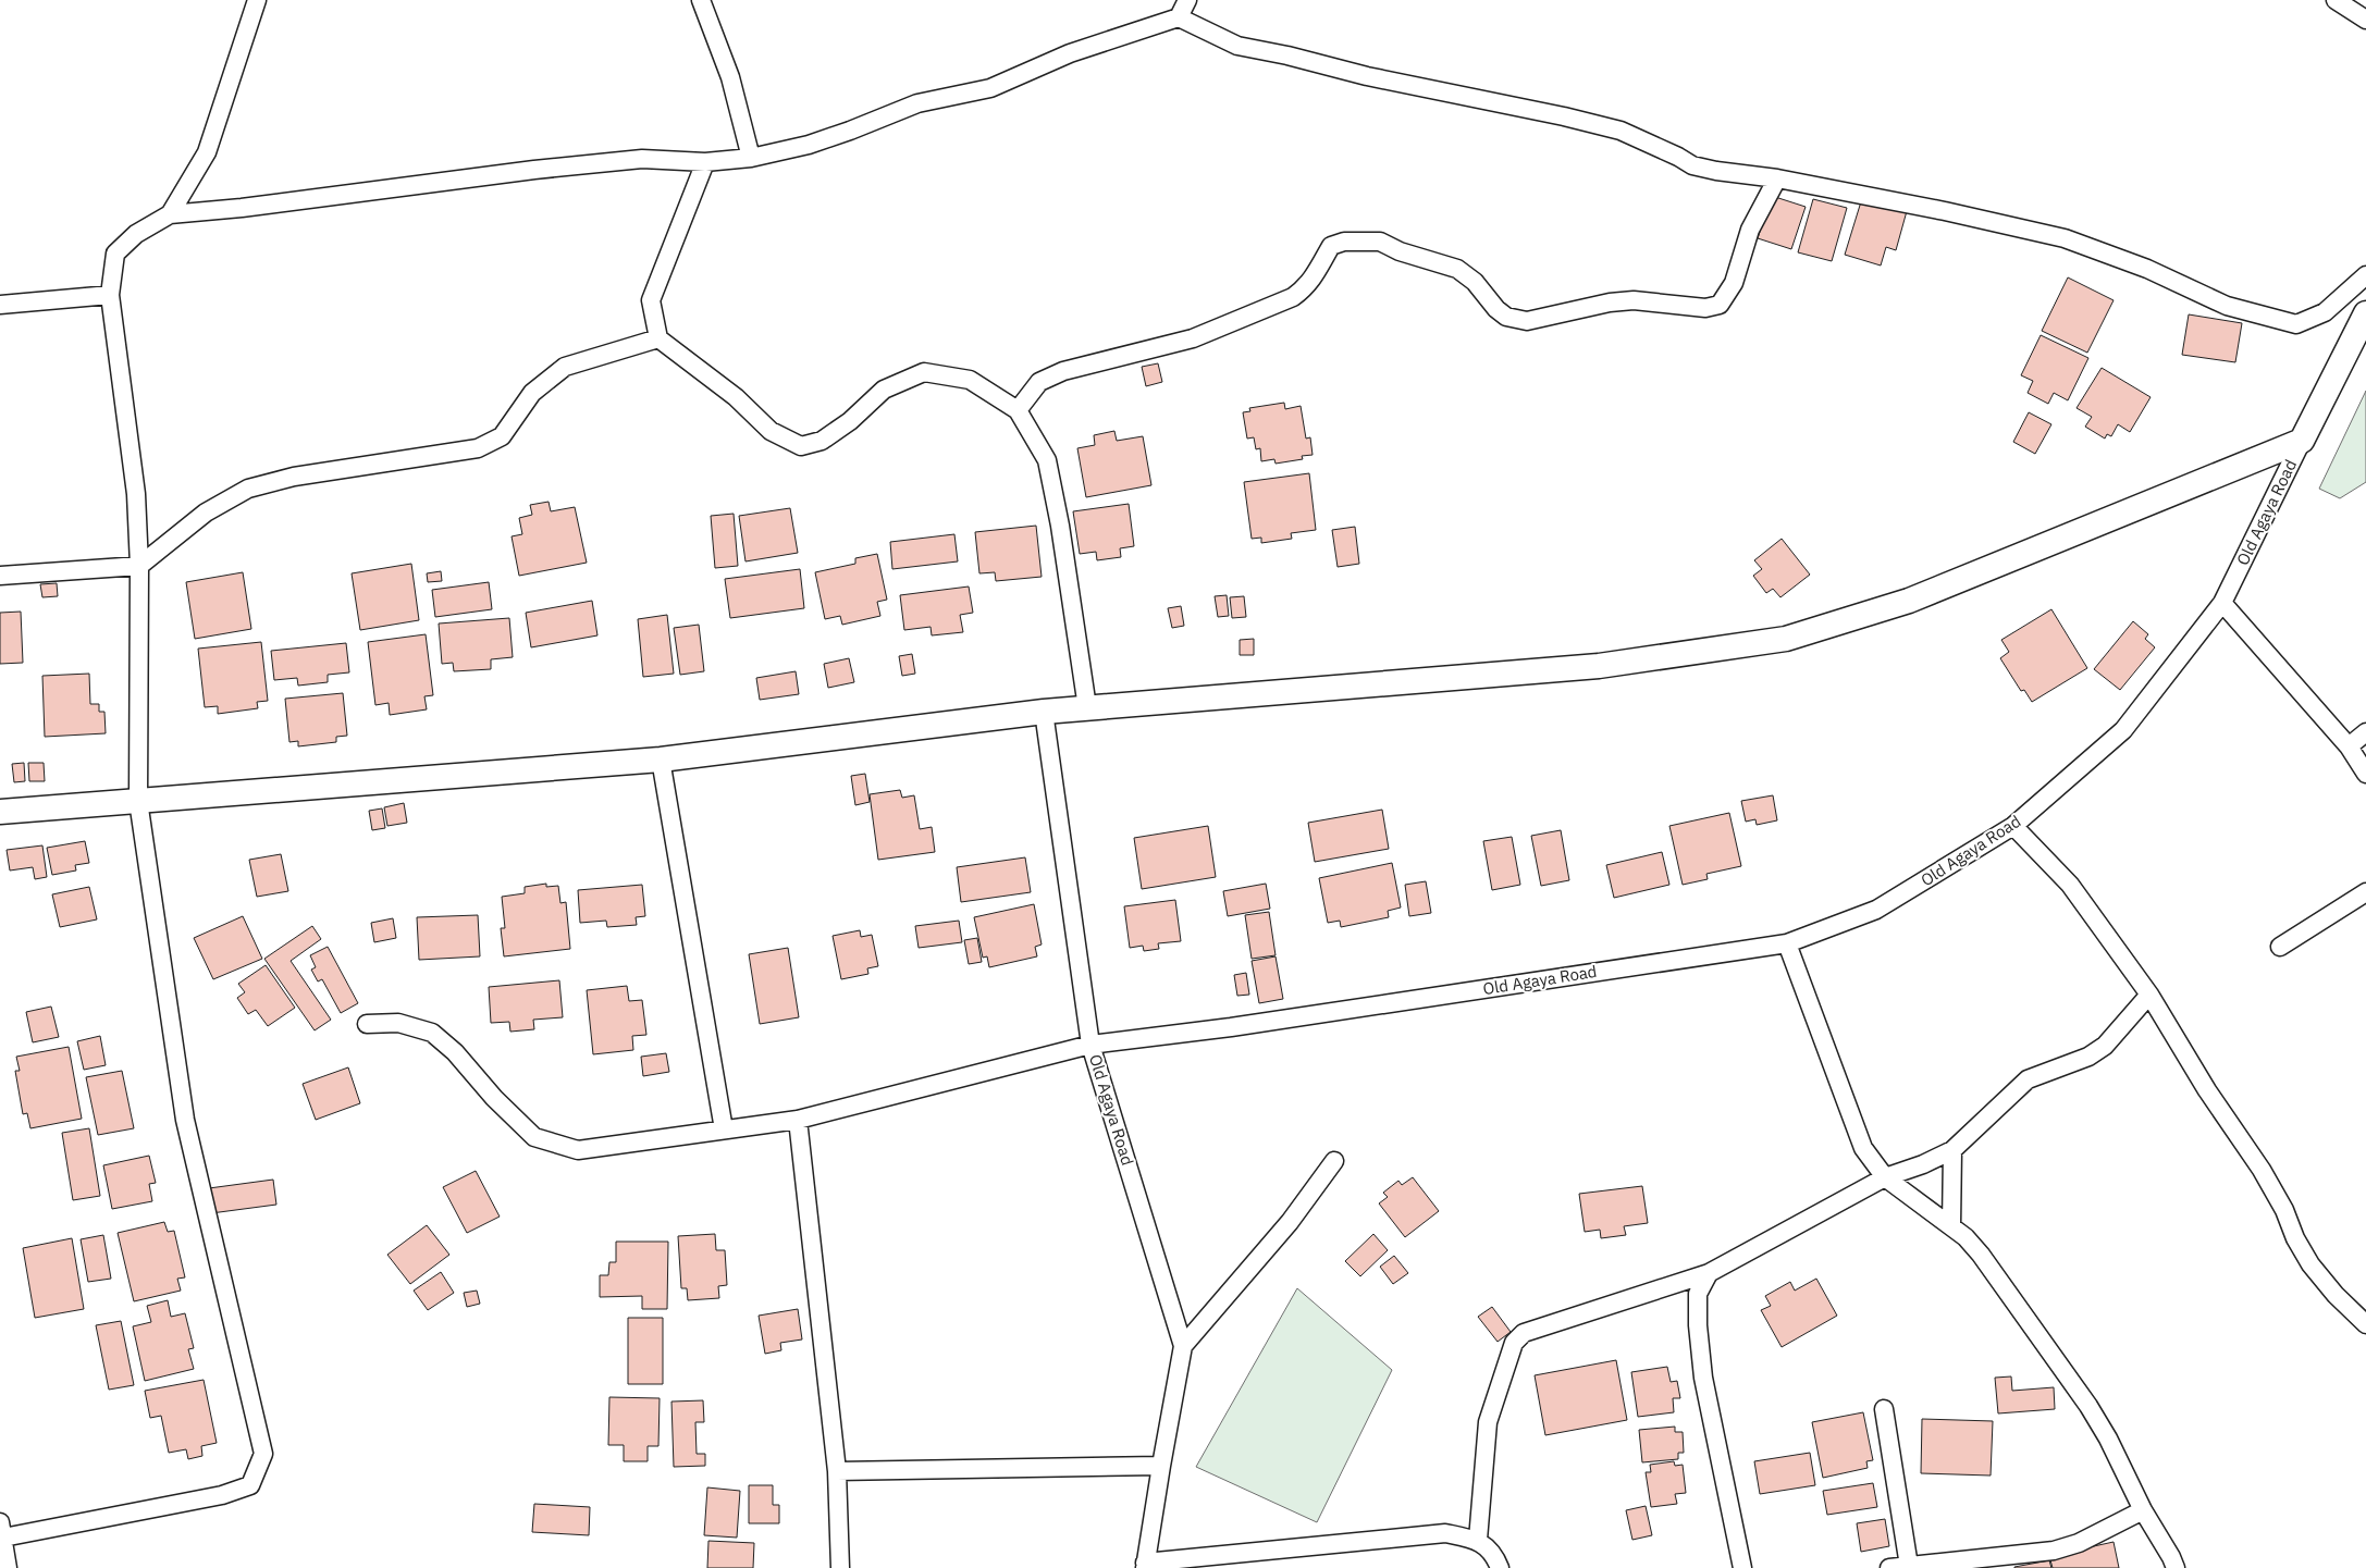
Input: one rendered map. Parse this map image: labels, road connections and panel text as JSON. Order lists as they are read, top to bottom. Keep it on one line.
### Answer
{"streets":{"street":["Old Agaya Road"]}}
